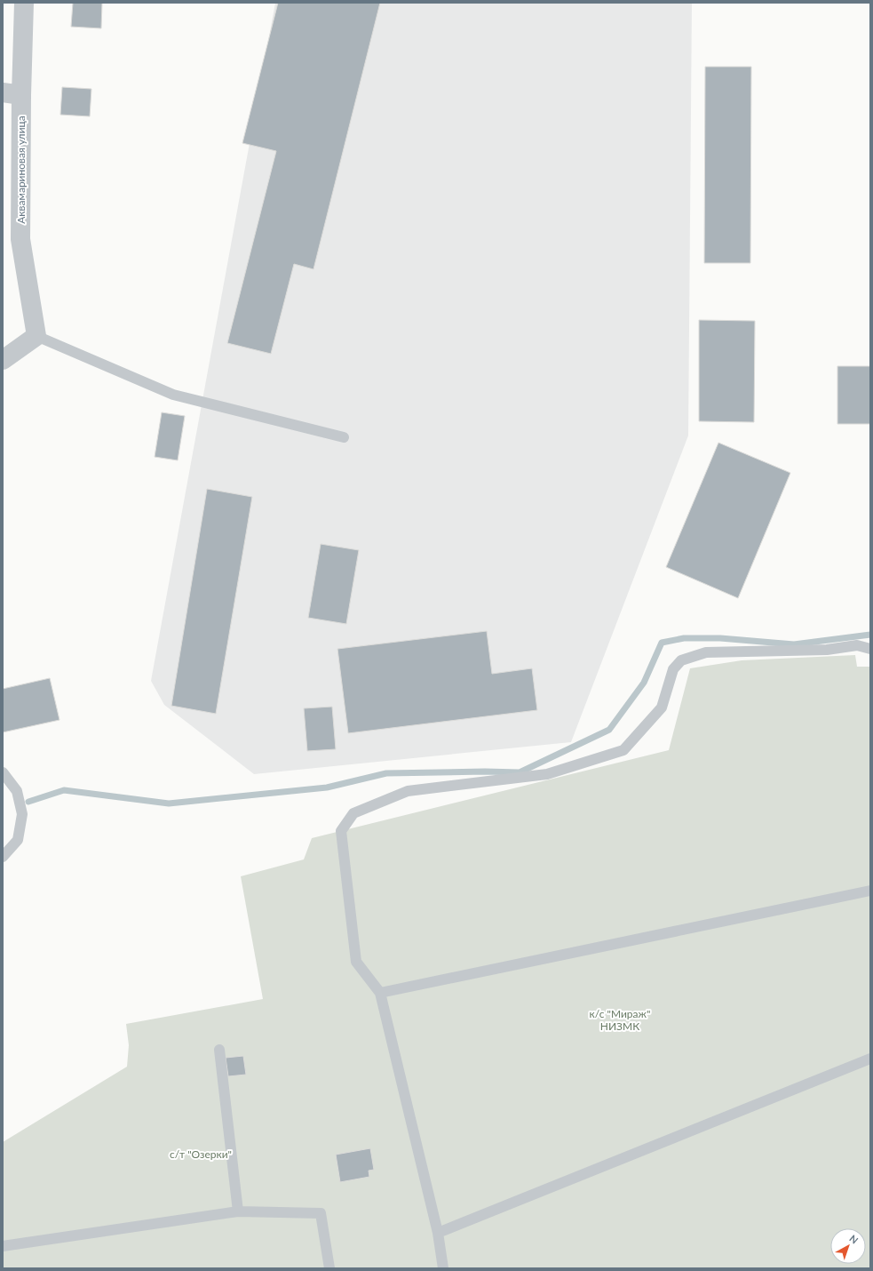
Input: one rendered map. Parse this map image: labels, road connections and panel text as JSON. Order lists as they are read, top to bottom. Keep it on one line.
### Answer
{"streets":{"street":["Аквамариновая улица"]},"parks":["к/с \"Мираж\" НИЗМК","с/т \"Озерки\""],"north":"top right"}
